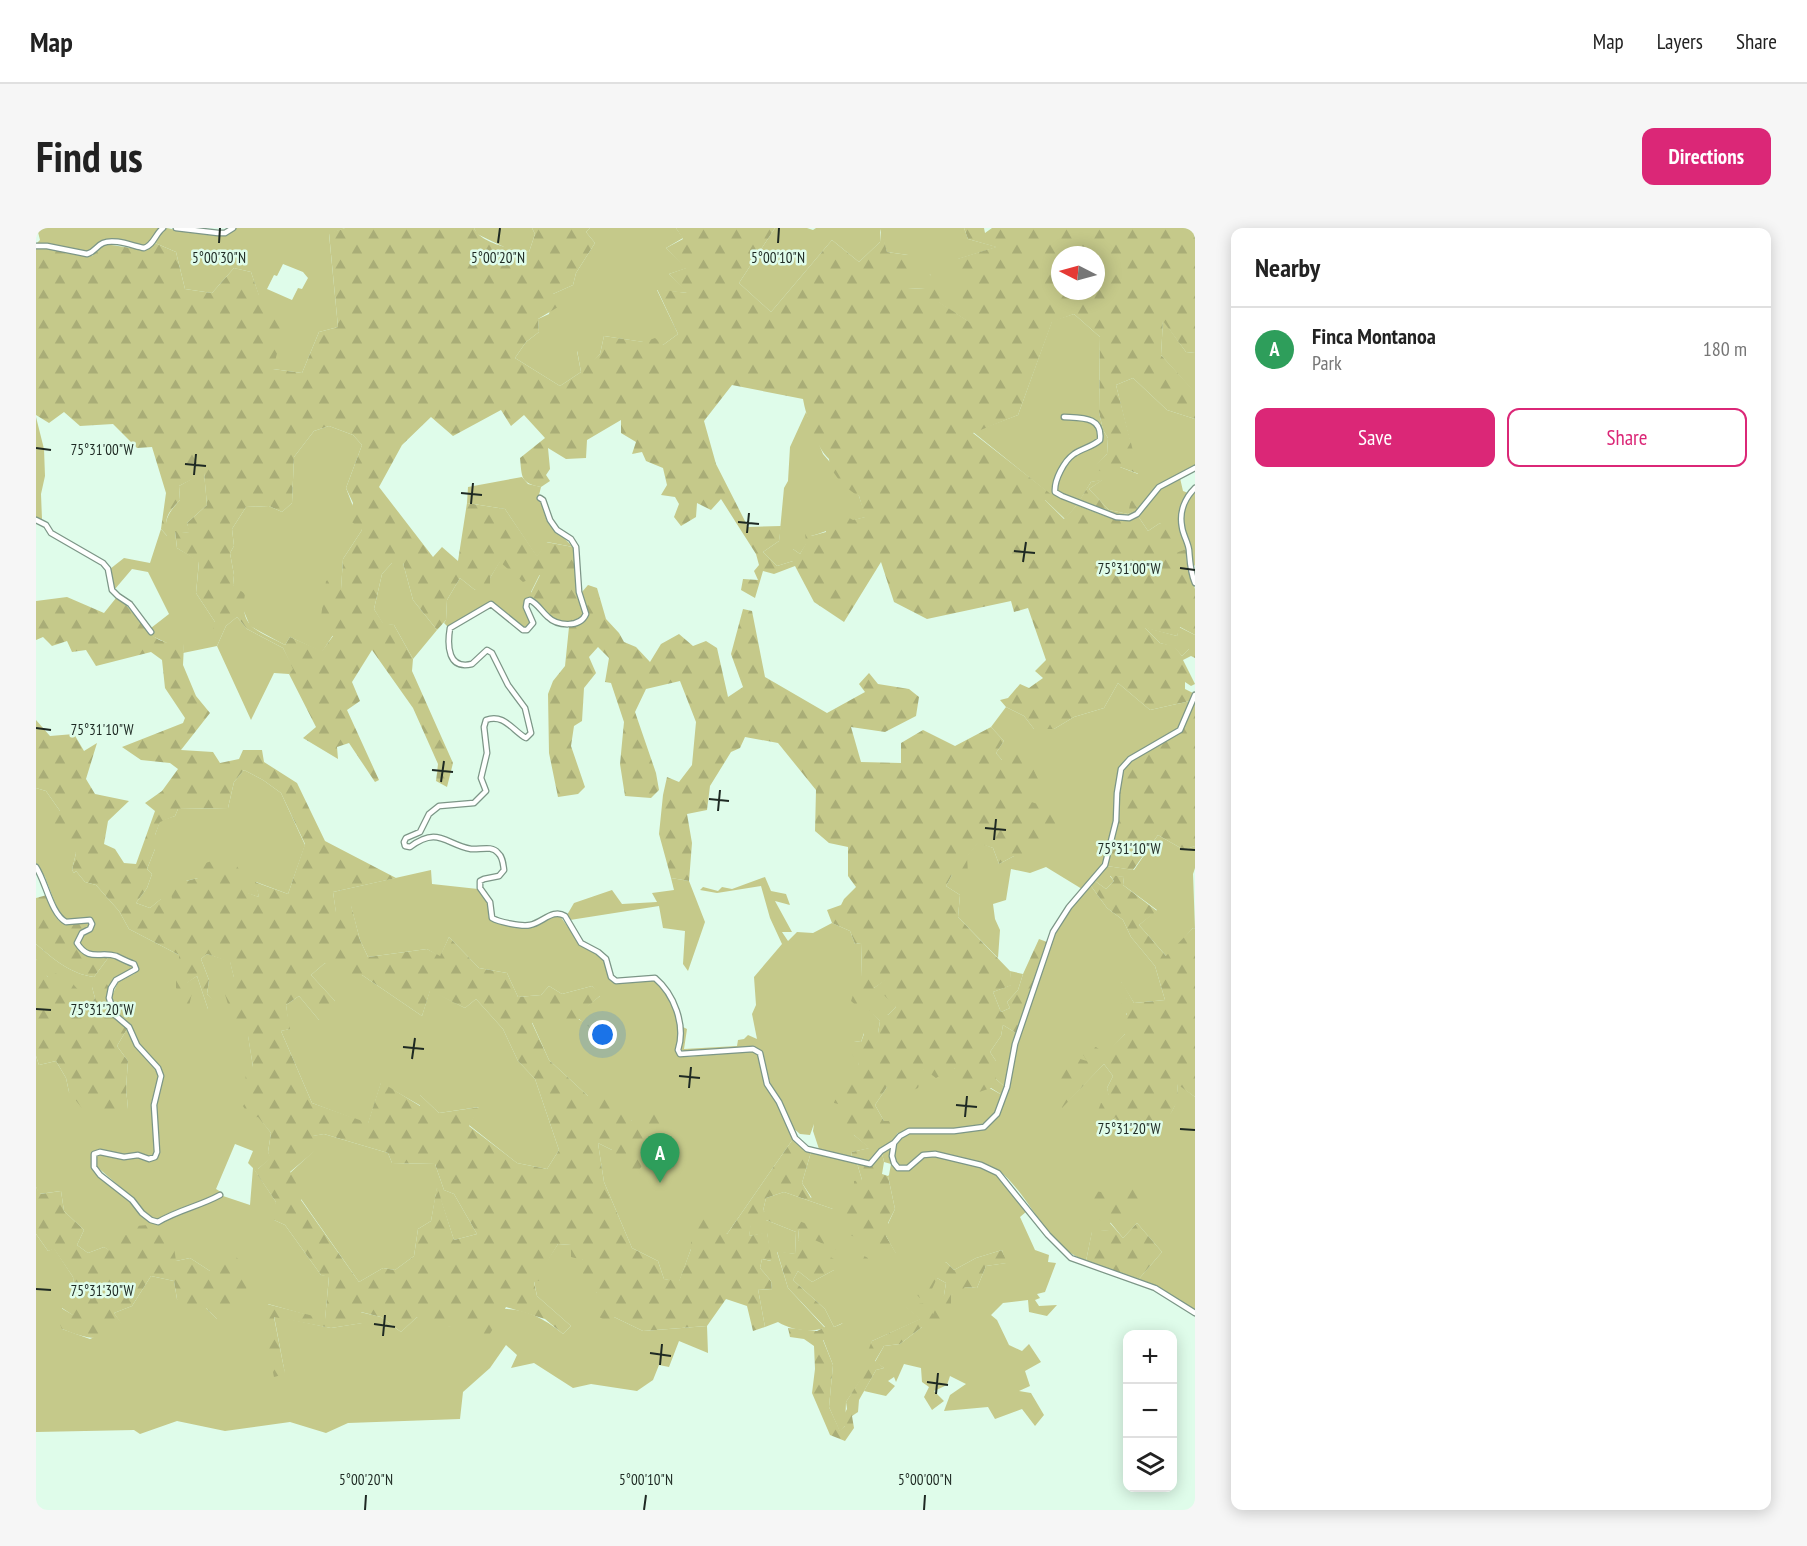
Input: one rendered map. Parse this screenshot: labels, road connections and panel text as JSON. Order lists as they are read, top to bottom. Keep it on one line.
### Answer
{"north":"left","page":{"header":"Map","nav":["Map","Layers","Share"],"buttons":["Directions",["Save","Share"]],"title":"Find us","heading":"Nearby","list":[{"mark":"A","name":"Finca Montanoa","note":"Park","value":"180 m"}],"pins":"A","map_buttons":["+","−"]},"coordinates":["5°00'30\"N","5°00'20\"N","5°00'10\"N","75°31'00\"W","75°31'10\"W","75°31'20\"W","75°31'30\"W","5°00'00\"N"]}
